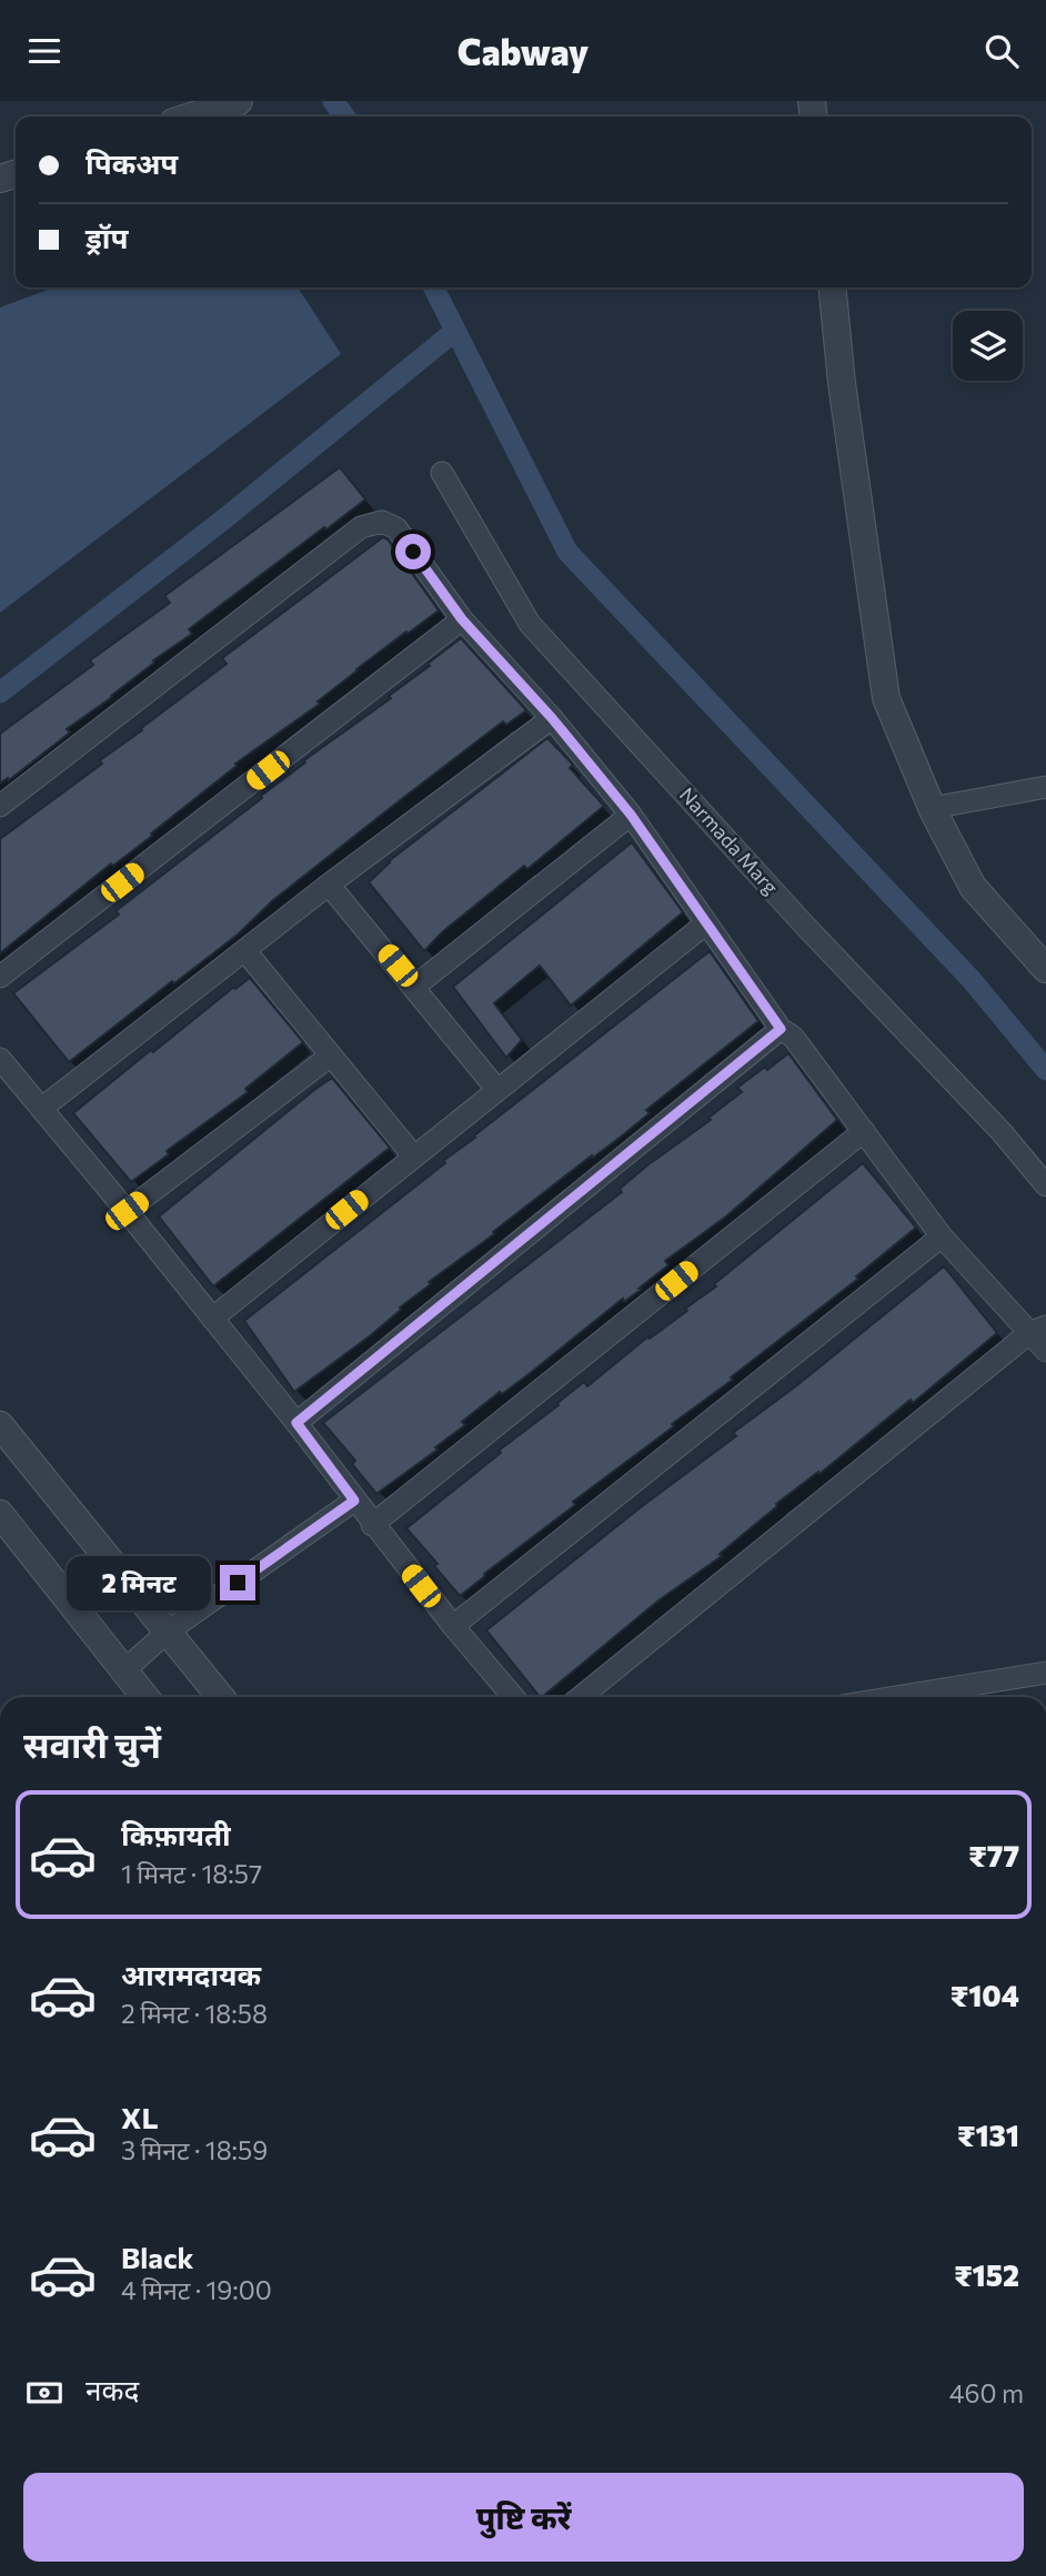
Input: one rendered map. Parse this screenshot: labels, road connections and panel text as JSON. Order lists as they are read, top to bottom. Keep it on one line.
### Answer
{"streets":{"street":["Narmada Marg"]},"page":{"header":"Cabway","banner":["पिकअप","ड्रॉप"],"bubble":"2 मिनट","heading":"सवारी चुनें","list":[{"name":"किफ़ायती","note":"1 मिनट · 18:57","value":"₹77"},{"name":"आरामदायक","note":"2 मिनट · 18:58","value":"₹104"},{"name":"XL","note":"3 मिनट · 18:59","value":"₹131"},{"name":"Black","note":"4 मिनट · 19:00","value":"₹152"}],"pay":["नकद","460 m"],"buttons":"पुष्टि करें"}}
